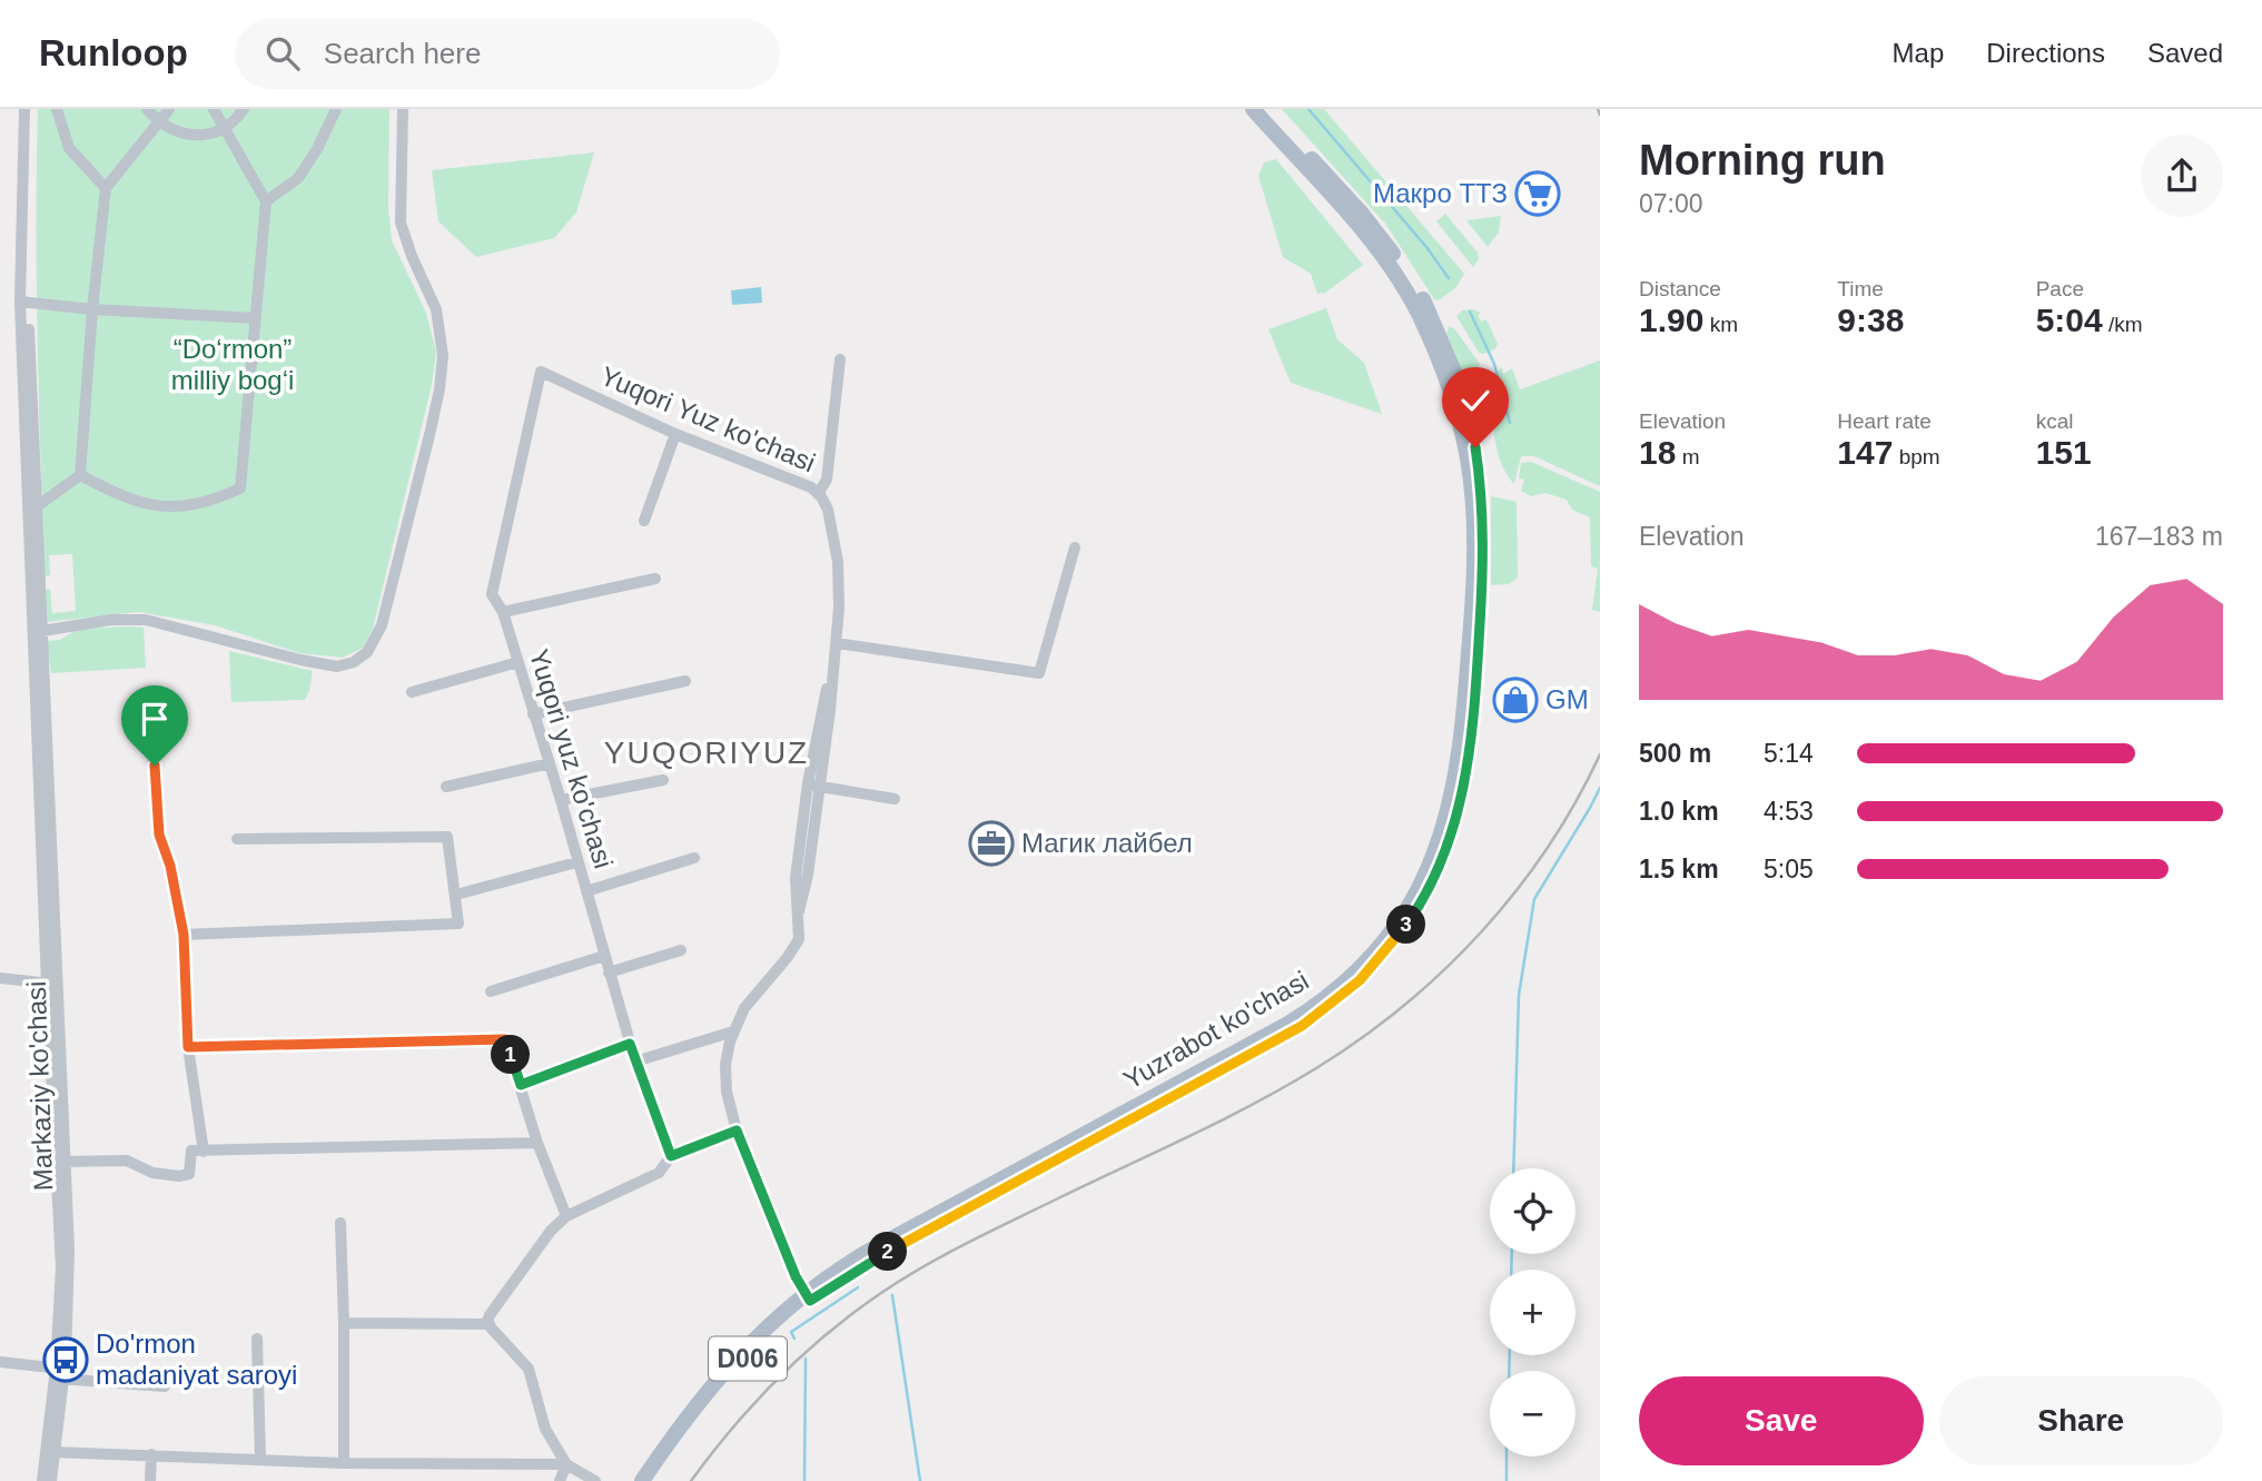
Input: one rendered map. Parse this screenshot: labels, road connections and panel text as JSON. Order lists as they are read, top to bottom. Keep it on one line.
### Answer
{"streets":{"main road":["Yuzrabot ko'chasi","D006"],"street":["Yuqori Yuz ko'chasi","Yuqori yuz ko'chasi","Markaziy ko'chasi"]},"crossings":[["Yuqori Yuz ko'chasi","Yuqori yuz ko'chasi"],["Yuqori Yuz ko'chasi","Yuzrabot ko'chasi"]],"districts":["YUQORIYUZ"],"parks":["“Do‘rmon” milliy bog‘i"],"places":{"supermarket":["Макро ТТЗ"],"shop":["GM"],"office":["Магик лайбел"],"bus stop":["Do'rmon madaniyat saroyi"]},"page":{"header":"Runloop","search":"Search here","nav":["Map","Directions","Saved"],"heading":["Morning run","07:00"],"stats":[["Distance","1.90 km"],["Time","9:38"],["Pace","5:04 /km"],["Elevation","18 m"],["Heart rate","147 bpm"],["kcal","151"]],"chart":["Elevation","167–183 m"],"list":[{"name":"500 m","note":"5:14"},{"name":"1.0 km","note":"4:53"},{"name":"1.5 km","note":"5:05"}],"pins":["3","1","2"],"map_buttons":["+","−"],"buttons":["Save","Share"]}}
